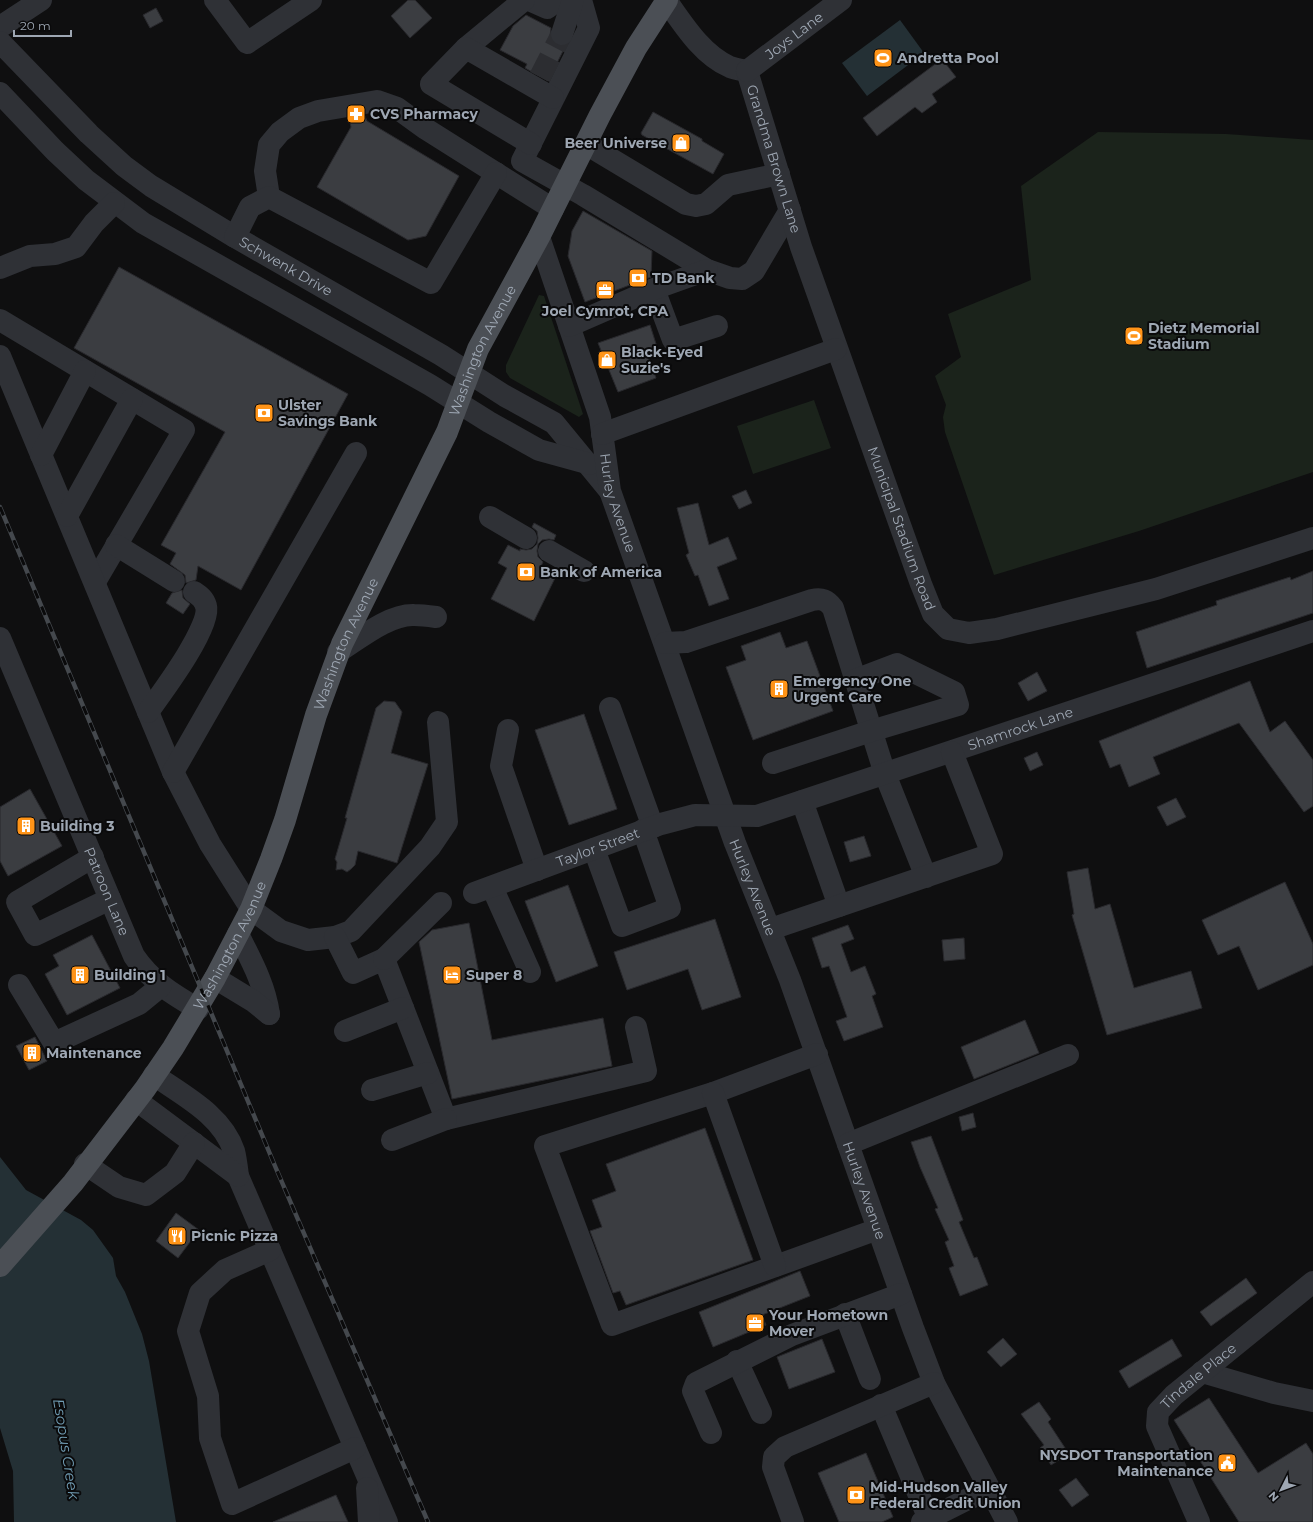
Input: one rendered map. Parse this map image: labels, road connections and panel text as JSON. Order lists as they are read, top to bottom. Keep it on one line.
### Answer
{"streets":{"main road":["Washington Avenue"],"street":["Joys Lane","Grandma Brown Lane","Schwenk Drive","Hurley Avenue","Municipal Stadium Road","Shamrock Lane","Taylor Street","Patroon Lane","Tindale Place"]},"crossings":[["Joys Lane","Grandma Brown Lane"],["Grandma Brown Lane","Municipal Stadium Road"],["Schwenk Drive","Washington Avenue"],["Schwenk Drive","Hurley Avenue"],["Washington Avenue","Hurley Avenue"],["Washington Avenue","Patroon Lane"],["Hurley Avenue","Shamrock Lane"],["Hurley Avenue","Taylor Street"],["Shamrock Lane","Taylor Street"]],"water":["Esopus Creek"],"places":{"sports":["Andretta Pool","Dietz Memorial Stadium"],"pharmacy":["CVS Pharmacy"],"shop":["Beer Universe","Black-Eyed Suzie's"],"bank":["TD Bank","Ulster Savings Bank","Bank of America","Mid-Hudson Valley Federal Credit Union"],"office":["Joel Cymrot, CPA","Your Hometown Mover"],"building":["Emergency One Urgent Care","Building 3","Building 1","Maintenance"],"hotel":["Super 8"],"restaurant":["Picnic Pizza"],"public building":["NYSDOT Transportation Maintenance"]},"scale_bar":"20 m","north":"bottom left"}
